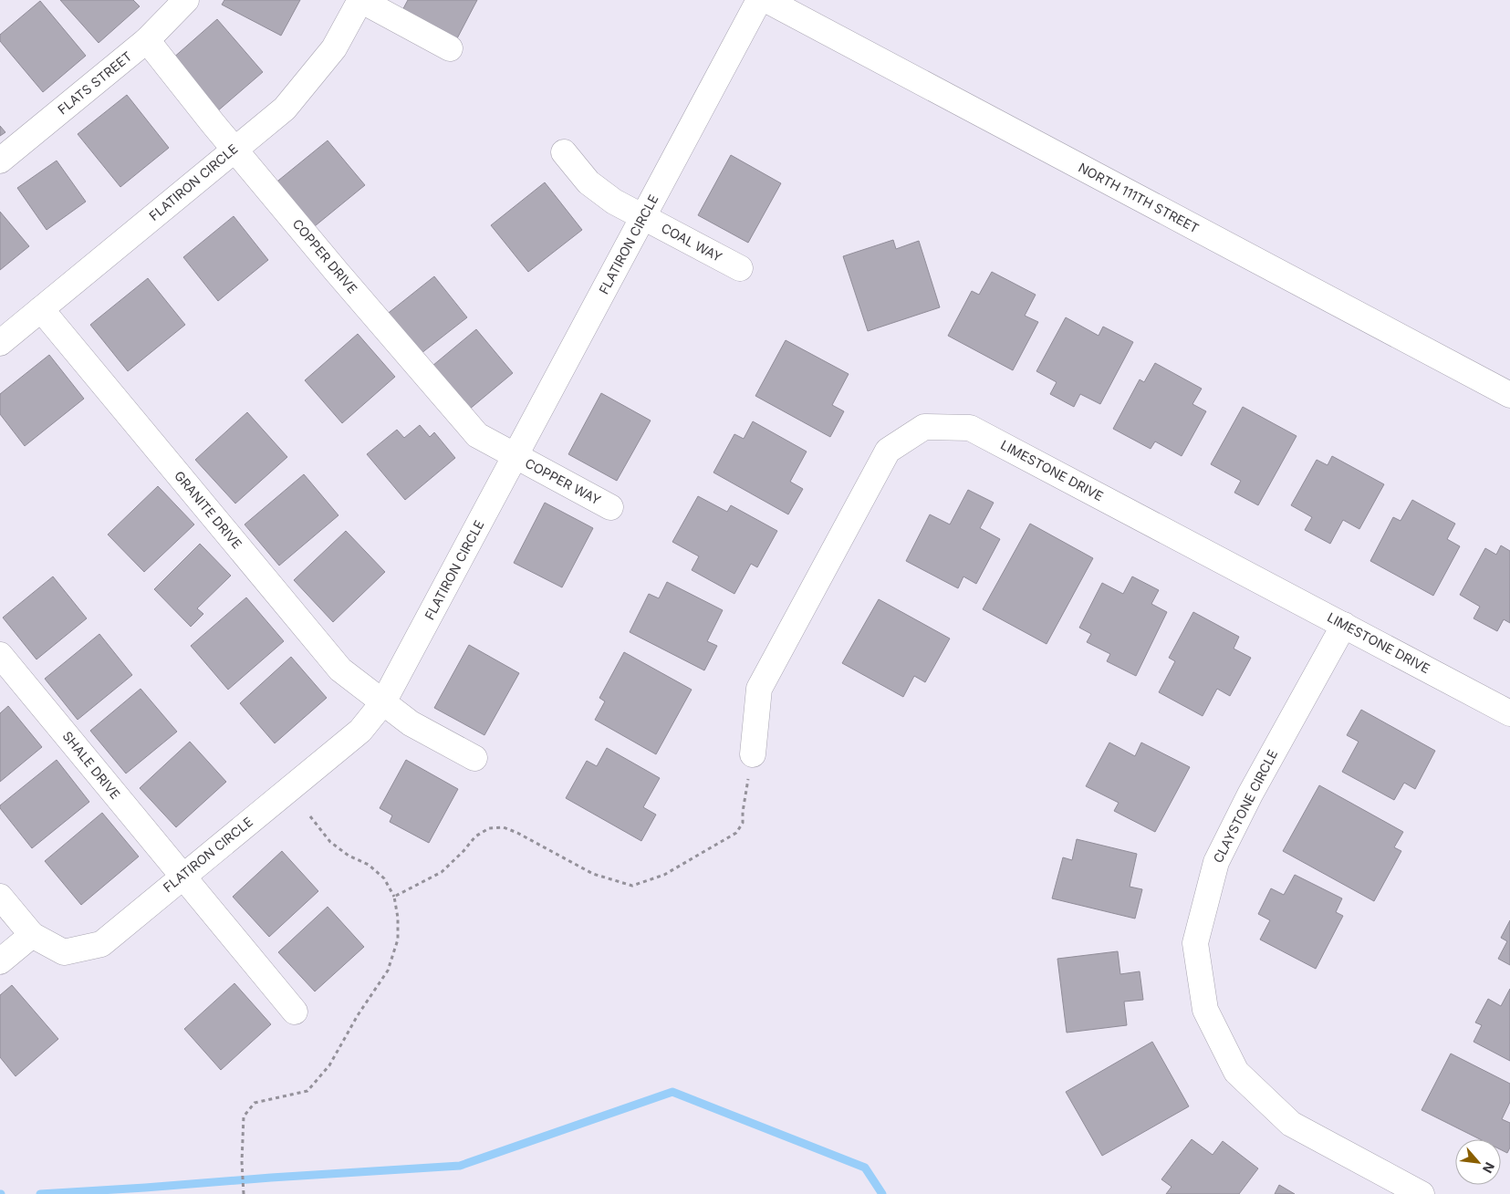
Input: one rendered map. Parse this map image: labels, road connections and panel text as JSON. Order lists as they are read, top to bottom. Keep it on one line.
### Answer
{"streets":{"street":["FLATS STREET","FLATIRON CIRCLE","NORTH 111TH STREET","COAL WAY","COPPER DRIVE","LIMESTONE DRIVE","COPPER WAY","GRANITE DRIVE","SHALE DRIVE","CLAYSTONE CIRCLE"]},"crossings":[["FLATS STREET","COPPER DRIVE"],["FLATIRON CIRCLE","COAL WAY"],["FLATIRON CIRCLE","COPPER DRIVE"],["FLATIRON CIRCLE","COPPER WAY"],["FLATIRON CIRCLE","GRANITE DRIVE"],["FLATIRON CIRCLE","SHALE DRIVE"],["COPPER DRIVE","COPPER WAY"],["LIMESTONE DRIVE","CLAYSTONE CIRCLE"]],"north":"bottom right"}
